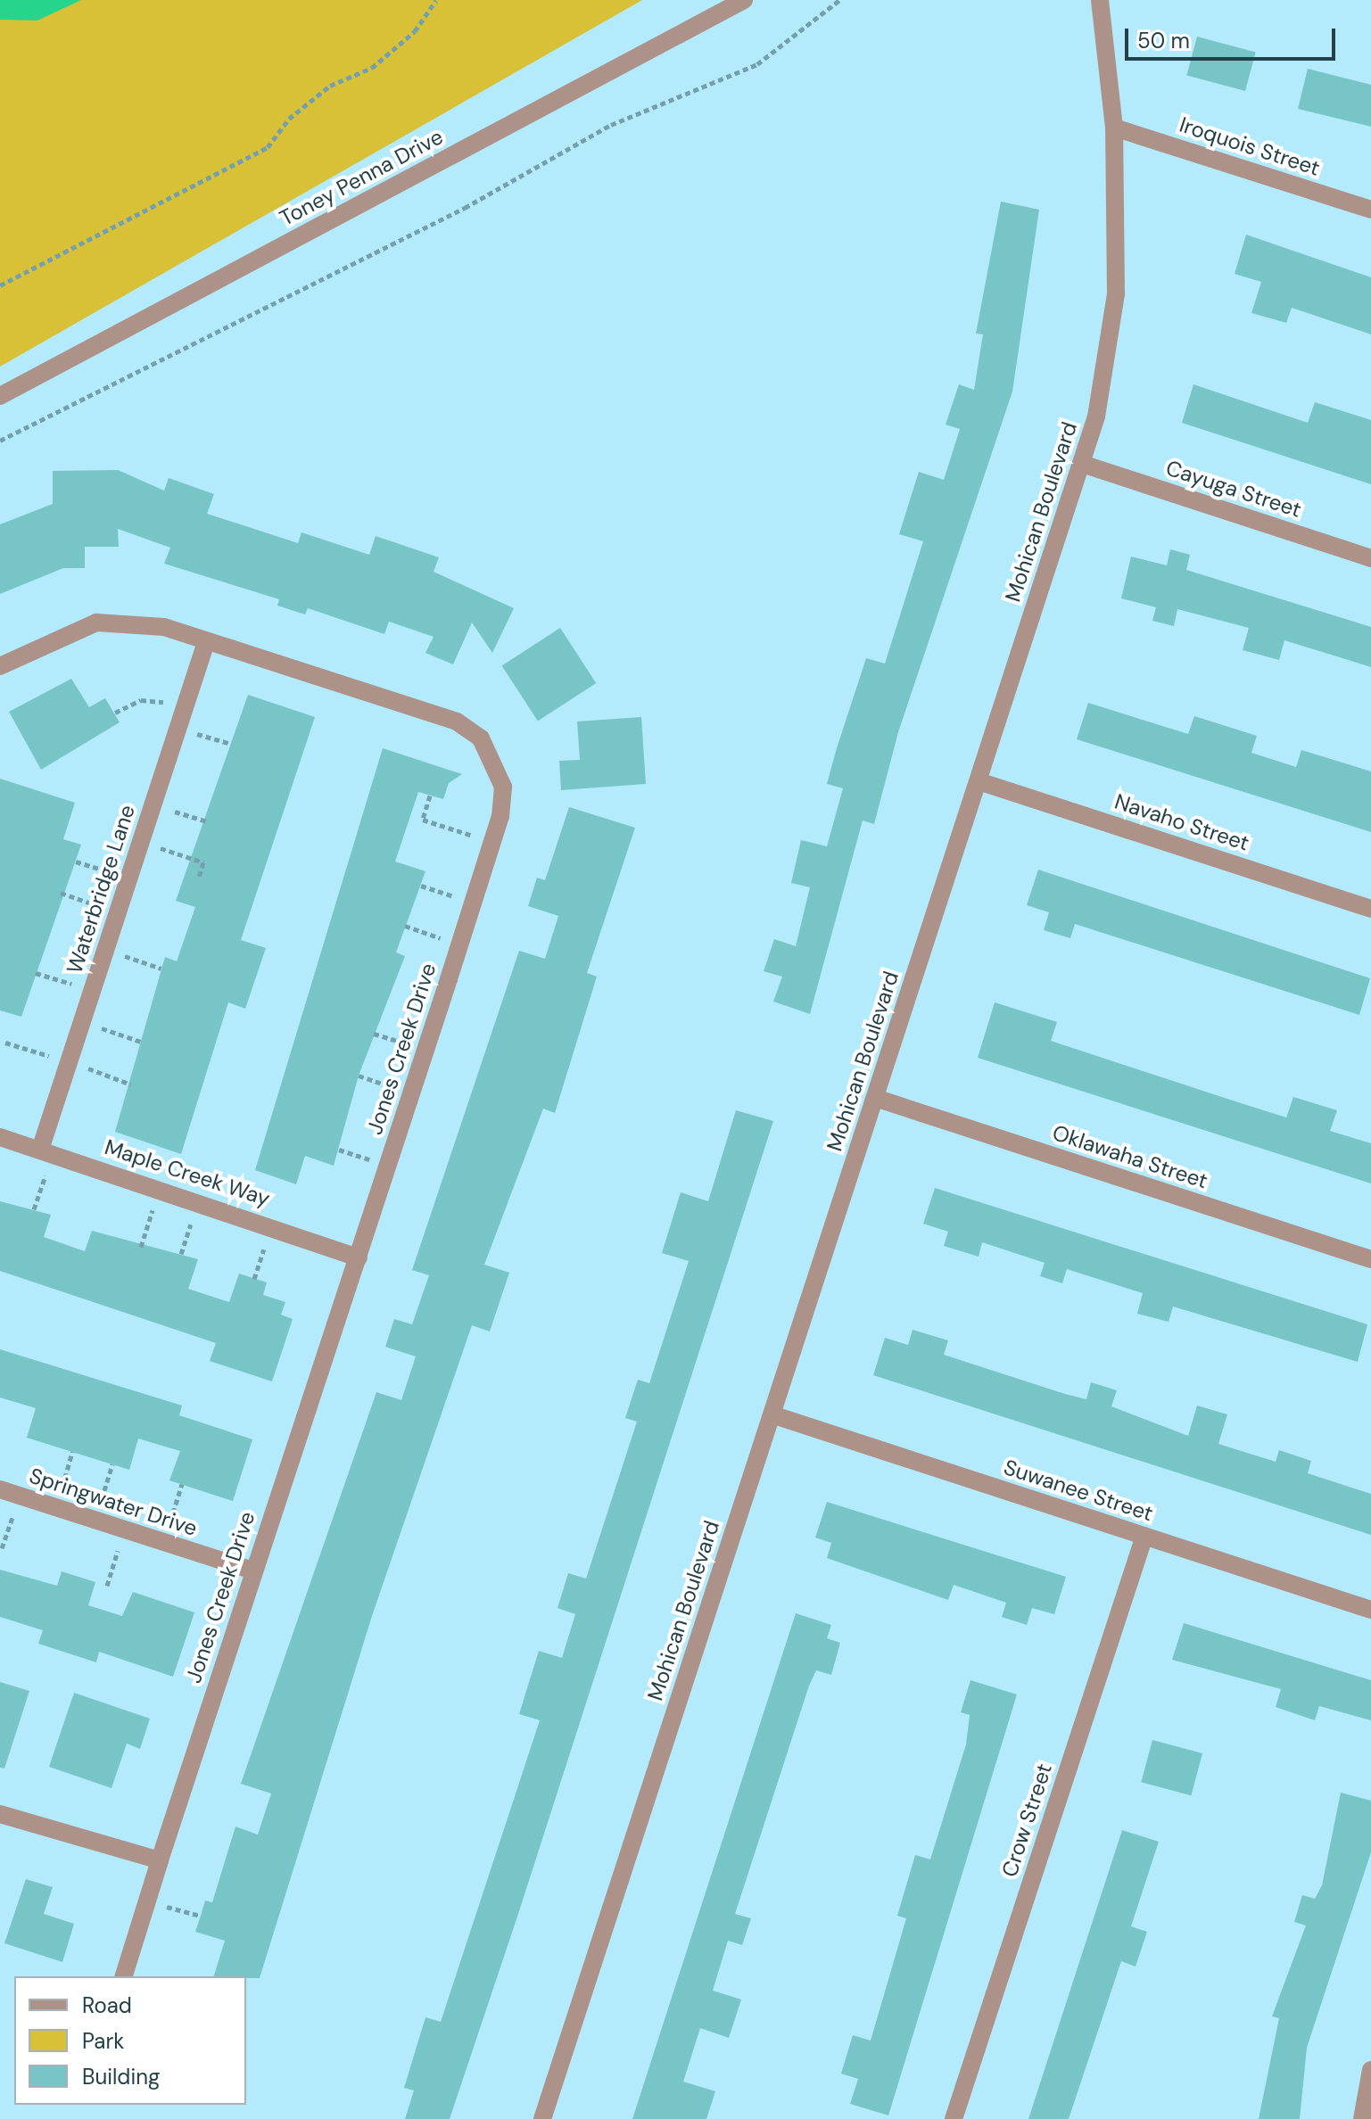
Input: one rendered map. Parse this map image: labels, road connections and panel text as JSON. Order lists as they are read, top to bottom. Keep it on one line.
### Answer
{"streets":{"street":["Iroquois Street","Toney Penna Drive","Cayuga Street","Mohican Boulevard","Navaho Street","Waterbridge Lane","Jones Creek Drive","Oklawaha Street","Maple Creek Way","Suwanee Street","Springwater Drive","Crow Street"]},"crossings":[["Iroquois Street","Mohican Boulevard"],["Cayuga Street","Mohican Boulevard"],["Mohican Boulevard","Navaho Street"],["Mohican Boulevard","Oklawaha Street"],["Mohican Boulevard","Suwanee Street"],["Waterbridge Lane","Jones Creek Drive"],["Waterbridge Lane","Maple Creek Way"],["Jones Creek Drive","Maple Creek Way"],["Jones Creek Drive","Springwater Drive"],["Suwanee Street","Crow Street"]],"legend":["Road","Park","Building"],"scale_bar":"50 m"}
